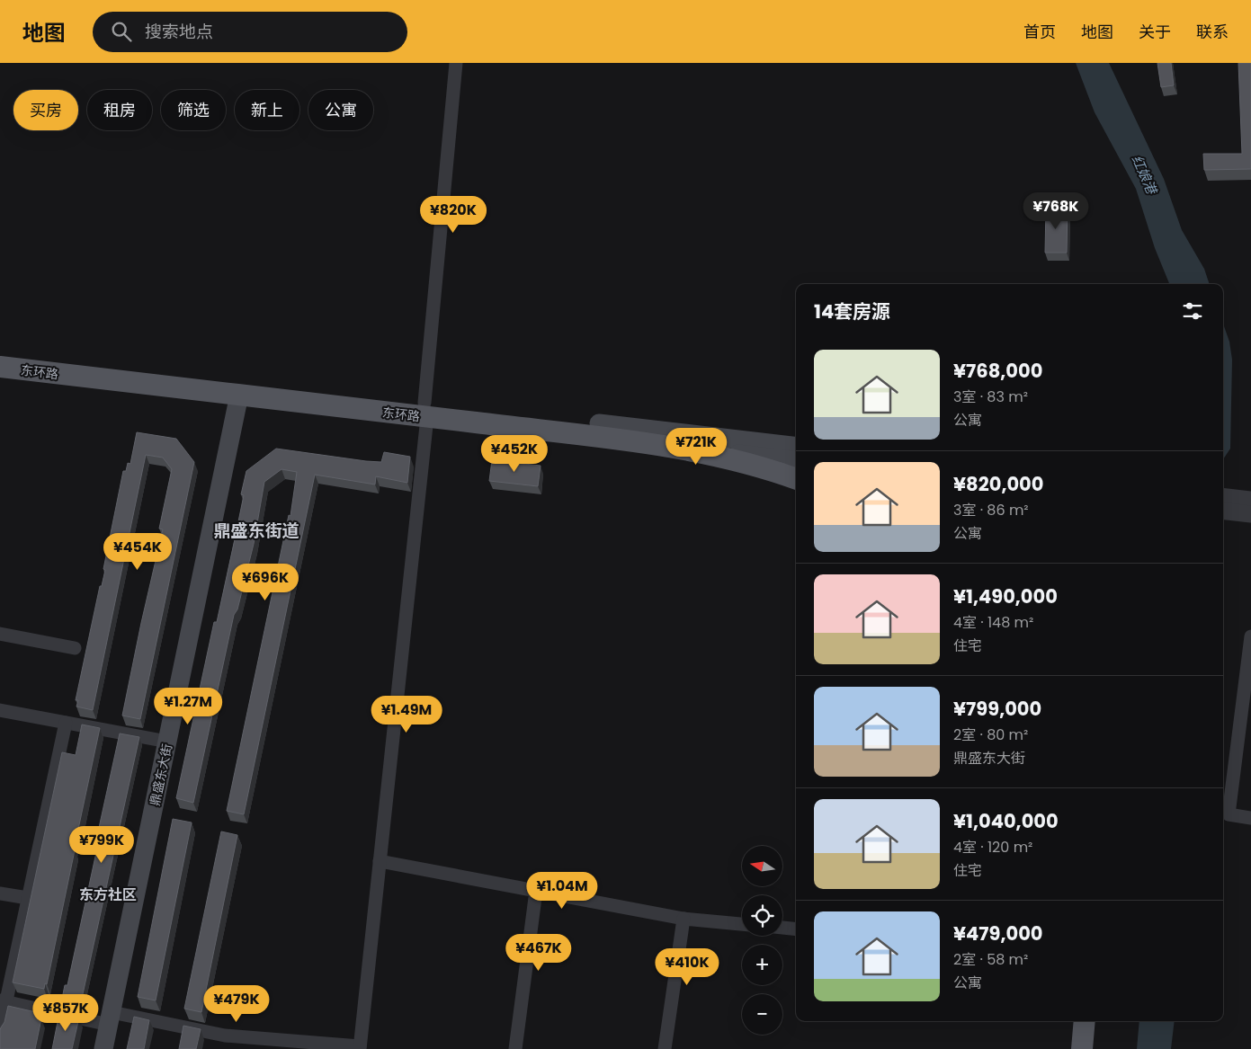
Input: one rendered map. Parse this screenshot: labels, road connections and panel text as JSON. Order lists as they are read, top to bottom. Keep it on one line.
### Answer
{"streets":{"main road":["东环路","鼎盛东大街"]},"crossings":[["东环路","鼎盛东大街"]],"districts":["鼎盛东街道","东方社区"],"water":["红娘港"],"north":"left","page":{"header":"地图","search":"搜索地点","nav":["首页","地图","关于","联系"],"chip":["买房","租房","筛选","新上","公寓"],"price":["¥768K","¥820K","¥721K","¥452K","¥454K","¥696K","¥1.27M","¥1.49M","¥799K","¥1.04M","¥467K","¥410K","¥479K","¥857K"],"heading":"14套房源","list":[{"name":"¥768,000","note":"3室 · 83 m² · 公寓"},{"name":"¥820,000","note":"3室 · 86 m² · 公寓"},{"name":"¥1,490,000","note":"4室 · 148 m² · 住宅"},{"name":"¥799,000","note":"2室 · 80 m² · 鼎盛东大街"},{"name":"¥1,040,000","note":"4室 · 120 m² · 住宅"},{"name":"¥479,000","note":"2室 · 58 m² · 公寓"}],"map_buttons":["+","−"]}}
